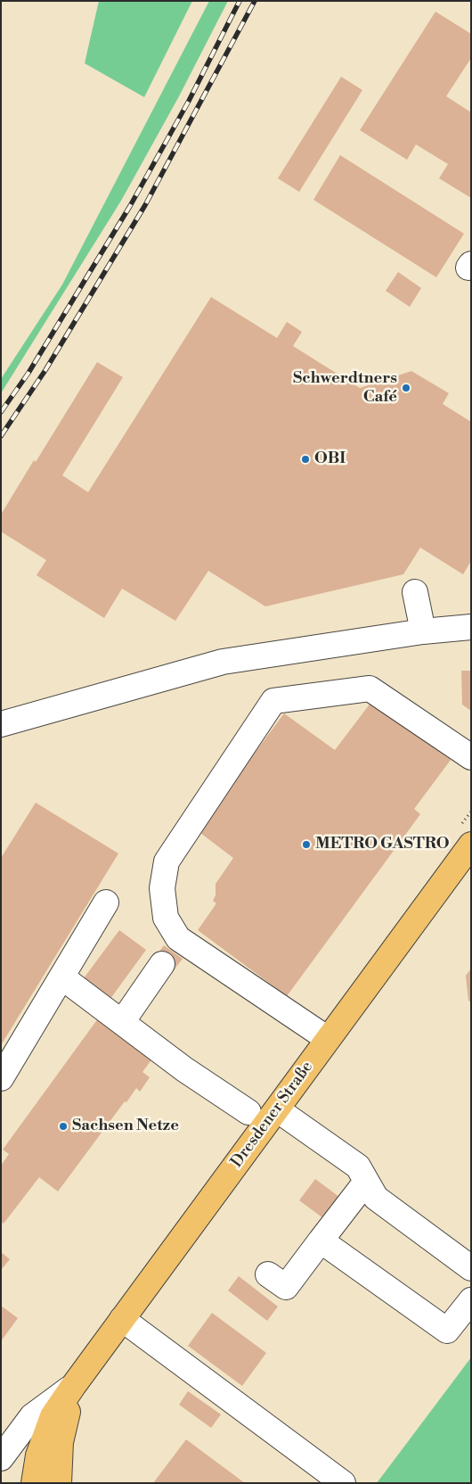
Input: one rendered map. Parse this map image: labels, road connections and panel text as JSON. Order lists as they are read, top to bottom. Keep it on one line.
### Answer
{"streets":{"main road":["Dresdener Straße"]},"places":["Schwerdtners Café","OBI","METRO GASTRO","Sachsen Netze"]}
